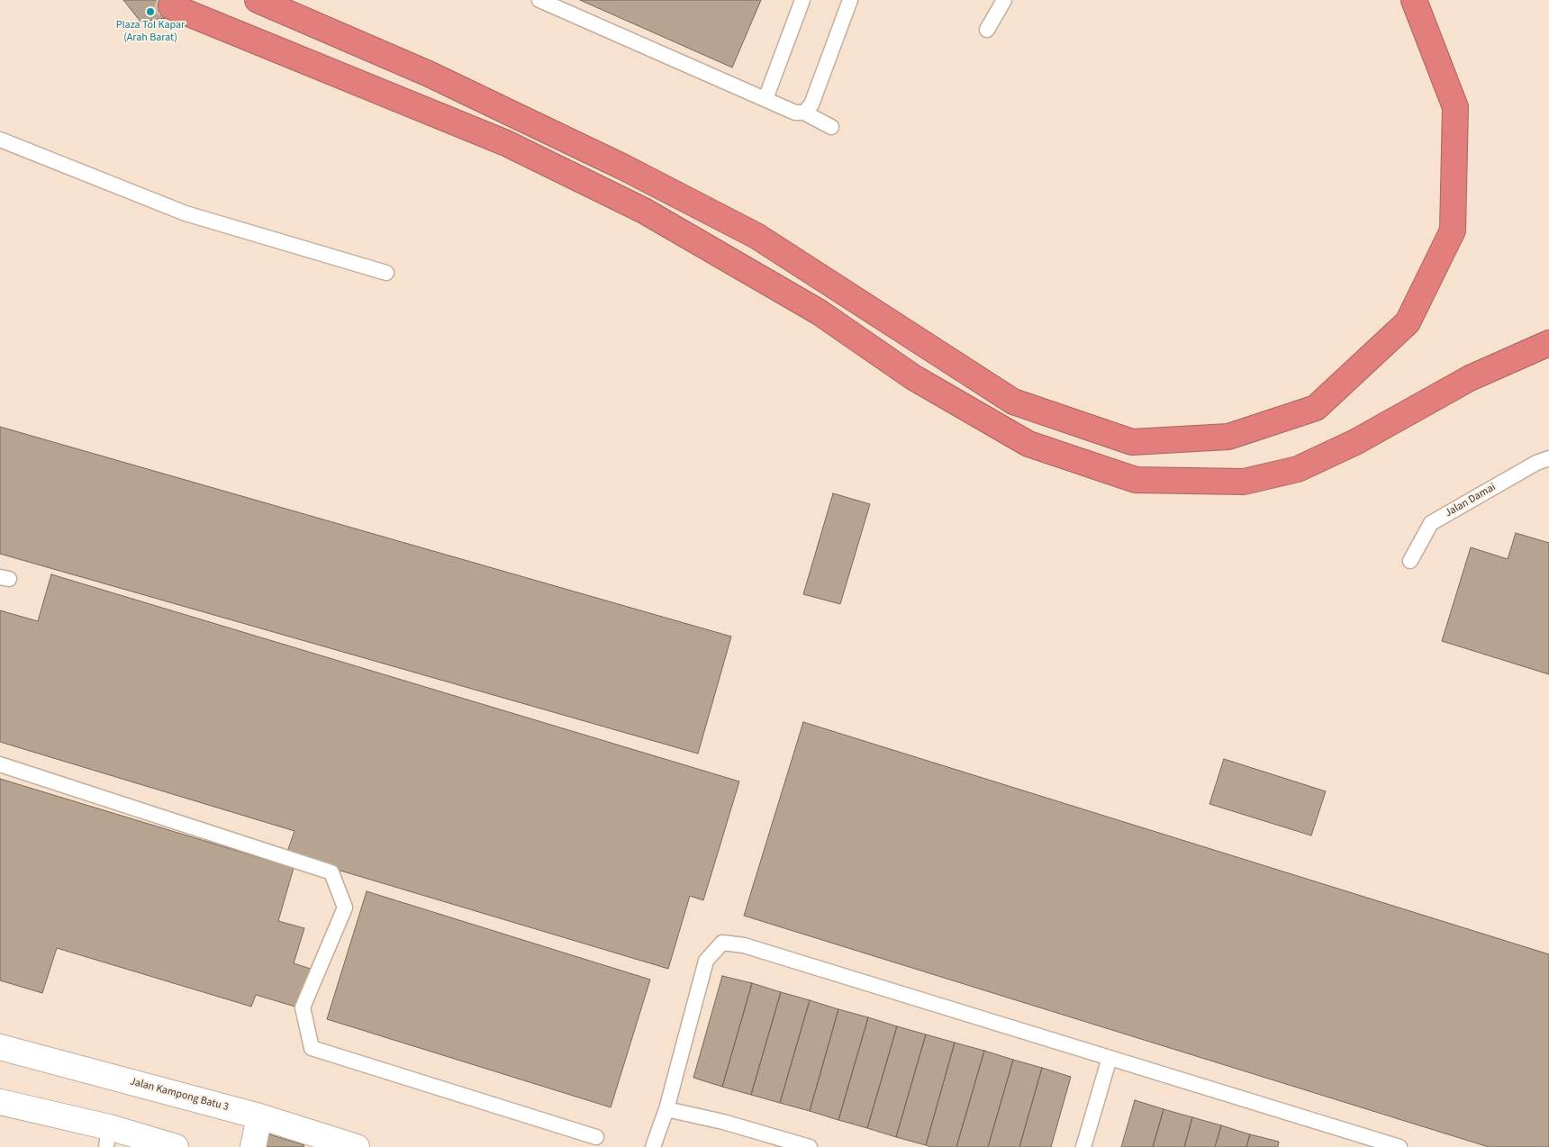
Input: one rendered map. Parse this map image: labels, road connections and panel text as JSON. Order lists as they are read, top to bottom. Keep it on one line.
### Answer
{"streets":{"street":["Jalan Kampong Batu 3"],"lane":["Jalan Damai"]},"places":["Plaza Tol Kapar (Arah Barat)"]}
